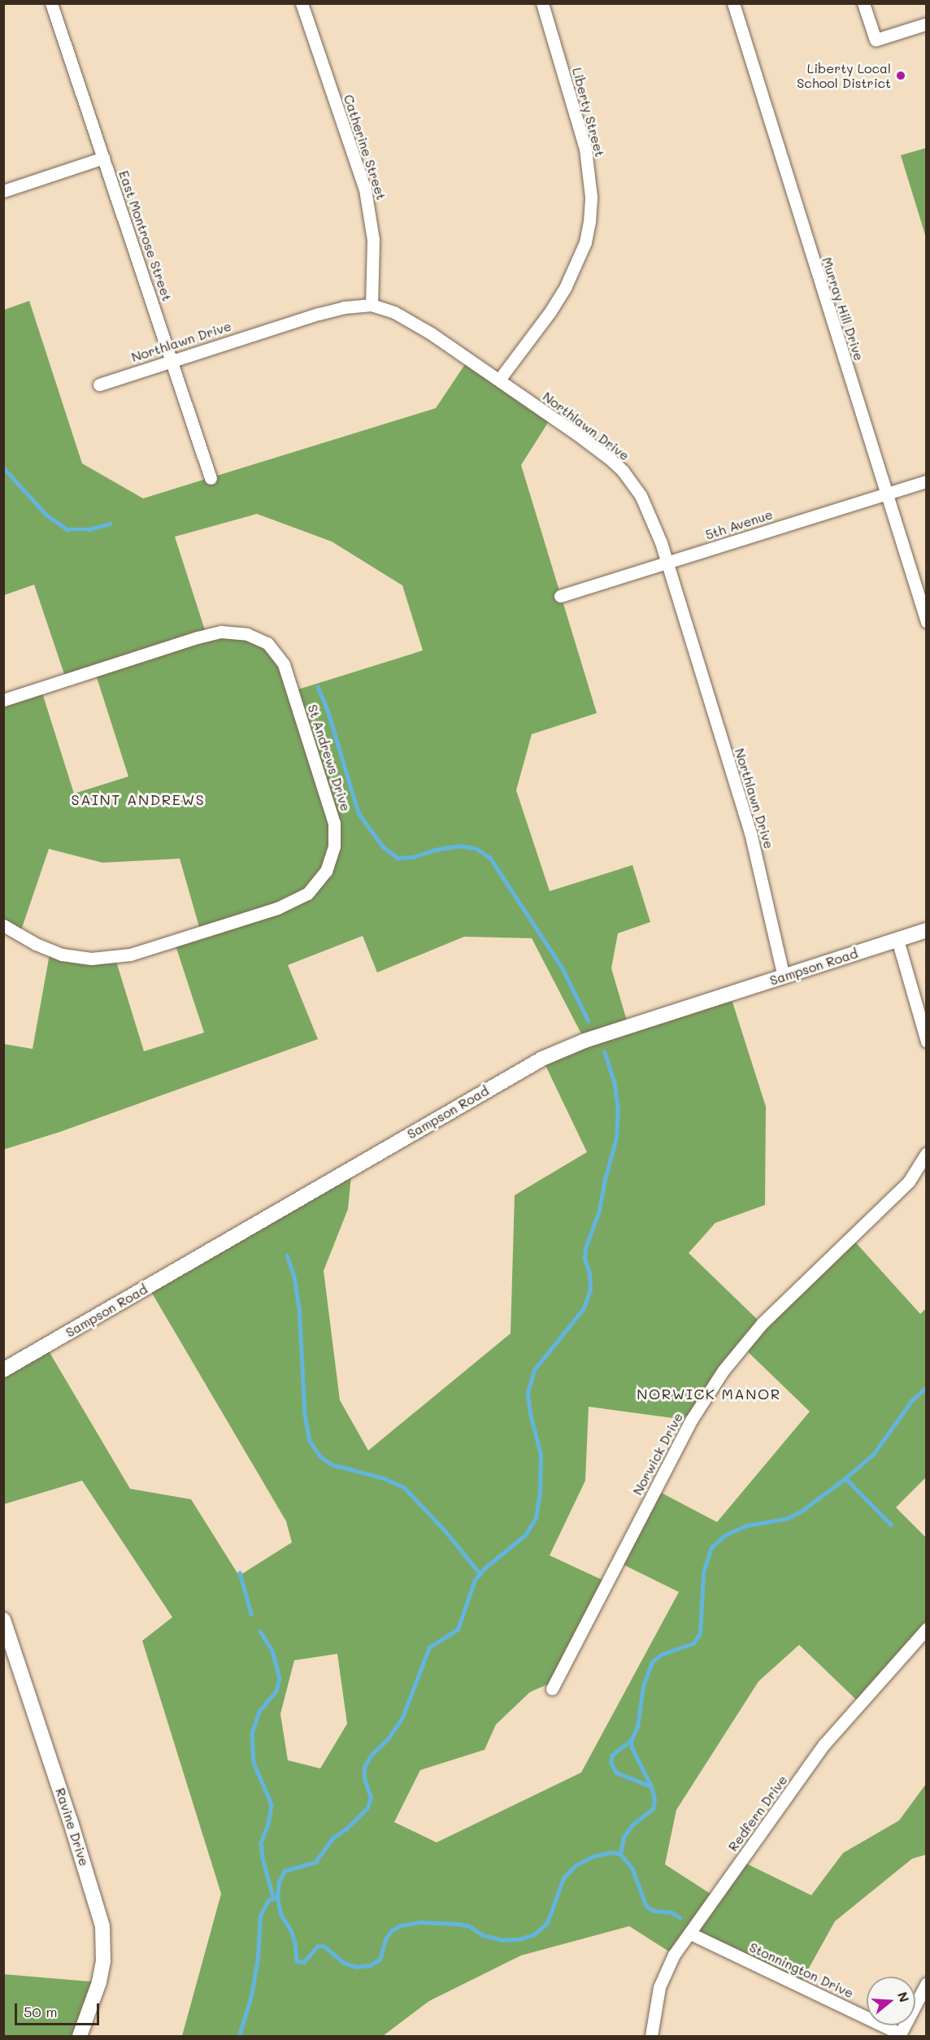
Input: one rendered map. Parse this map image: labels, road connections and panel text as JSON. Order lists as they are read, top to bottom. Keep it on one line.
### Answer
{"streets":{"street":["Liberty Street","Catherine Street","East Montrose Street","Murray Hill Drive","Northlawn Drive","5th Avenue","St Andrews Drive","Sampson Road","Norwick Drive","Redfern Drive","Ravine Drive","Stonnington Drive"]},"crossings":[["Liberty Street","Northlawn Drive"],["Catherine Street","Northlawn Drive"],["East Montrose Street","Northlawn Drive"],["Murray Hill Drive","5th Avenue"],["Northlawn Drive","5th Avenue"],["Northlawn Drive","Sampson Road"],["Redfern Drive","Stonnington Drive"]],"districts":["SAINT ANDREWS","NORWICK MANOR"],"places":["Liberty Local School District"],"scale_bar":"50 m","north":"right"}
